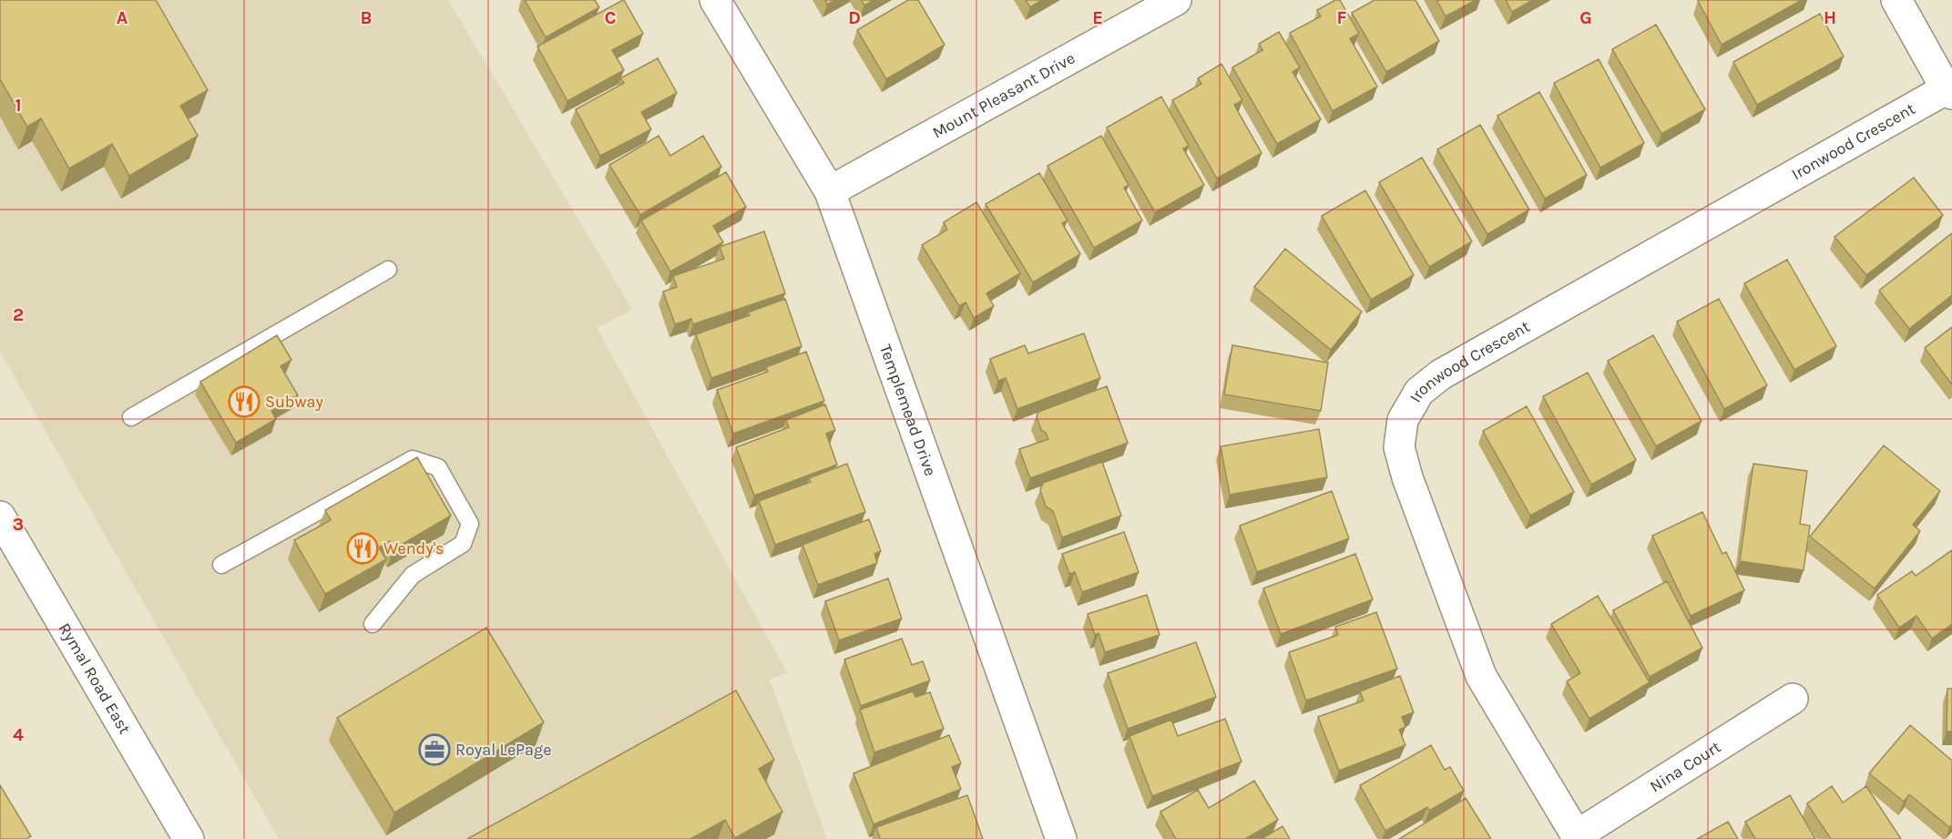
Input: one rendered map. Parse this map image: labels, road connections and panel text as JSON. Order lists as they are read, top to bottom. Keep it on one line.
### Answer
{"streets":{"street":["Mount Pleasant Drive","Ironwood Crescent","Templemead Drive","Rymal Road East","Nina Court"]},"crossings":[["Mount Pleasant Drive","Templemead Drive"],["Ironwood Crescent","Nina Court"]],"places":{"restaurant":["Subway","Wendy's"],"office":["Royal LePage"]},"grid":{"columns":["A","B","C","D","E","F","G","H"],"rows":["1","2","3","4"]}}
